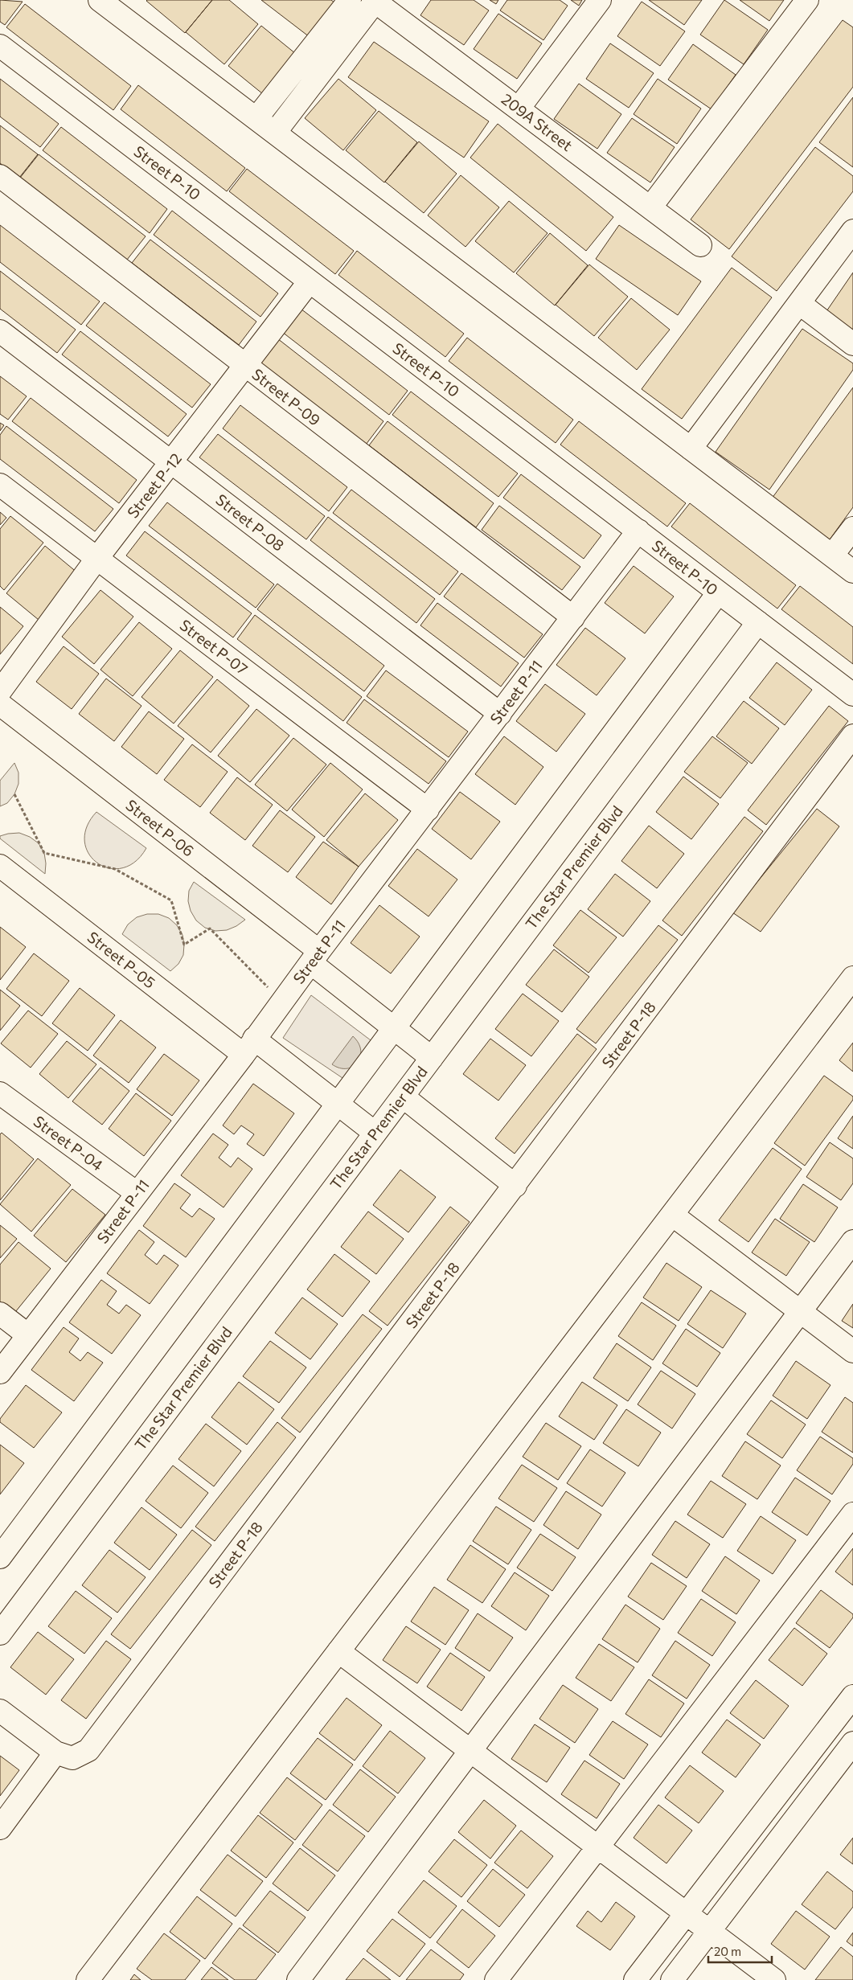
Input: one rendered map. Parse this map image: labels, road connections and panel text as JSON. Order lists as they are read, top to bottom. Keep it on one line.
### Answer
{"streets":{"street":["209A Street","Street P-10","Street P-09","Street P-12","Street P-08","Street P-07","Street P-11","Street P-06","The Star Premier Blvd","Street P-05","Street P-18","Street P-04"]},"crossings":[["Street P-10","Street P-12"],["Street P-10","Street P-11"],["Street P-10","The Star Premier Blvd"],["Street P-09","Street P-12"],["Street P-09","Street P-11"],["Street P-12","Street P-08"],["Street P-12","Street P-07"],["Street P-08","Street P-11"],["Street P-07","Street P-11"],["Street P-11","Street P-06"],["Street P-11","Street P-05"],["Street P-11","Street P-04"],["Street P-06","The Star Premier Blvd"],["The Star Premier Blvd","Street P-05"]],"scale_bar":"20 m"}
